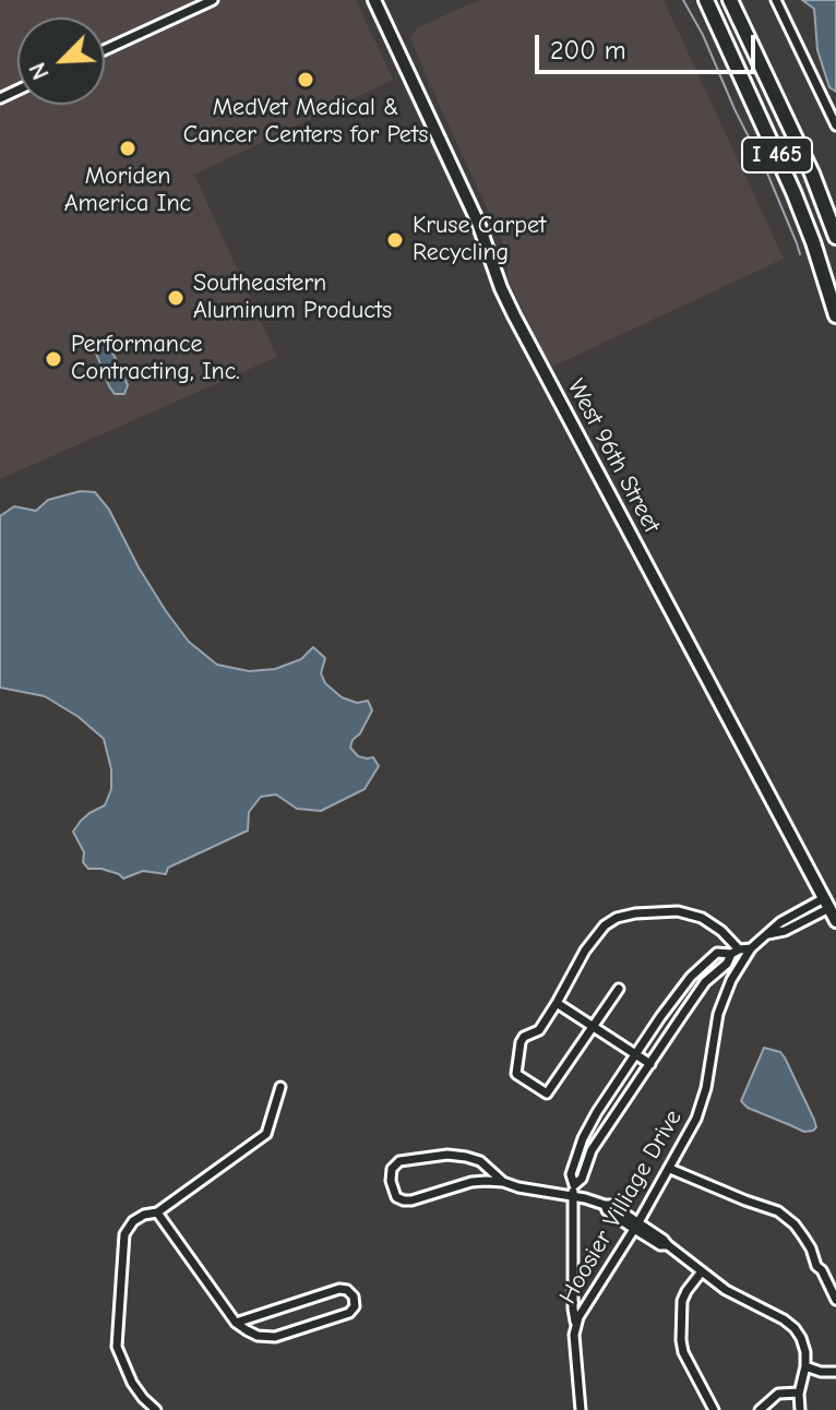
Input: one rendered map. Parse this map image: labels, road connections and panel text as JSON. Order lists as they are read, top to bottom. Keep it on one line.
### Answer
{"streets":{"highway":["I 465"],"street":["West 96th Street","Hoosier Villiage Drive"]},"crossings":[["West 96th Street","Hoosier Villiage Drive"]],"places":["MedVet Medical & Cancer Centers for Pets","Moriden America Inc","Kruse Carpet Recycling","Southeastern Aluminum Products","Performance Contracting, Inc."],"scale_bar":"200 m","north":"bottom left"}
